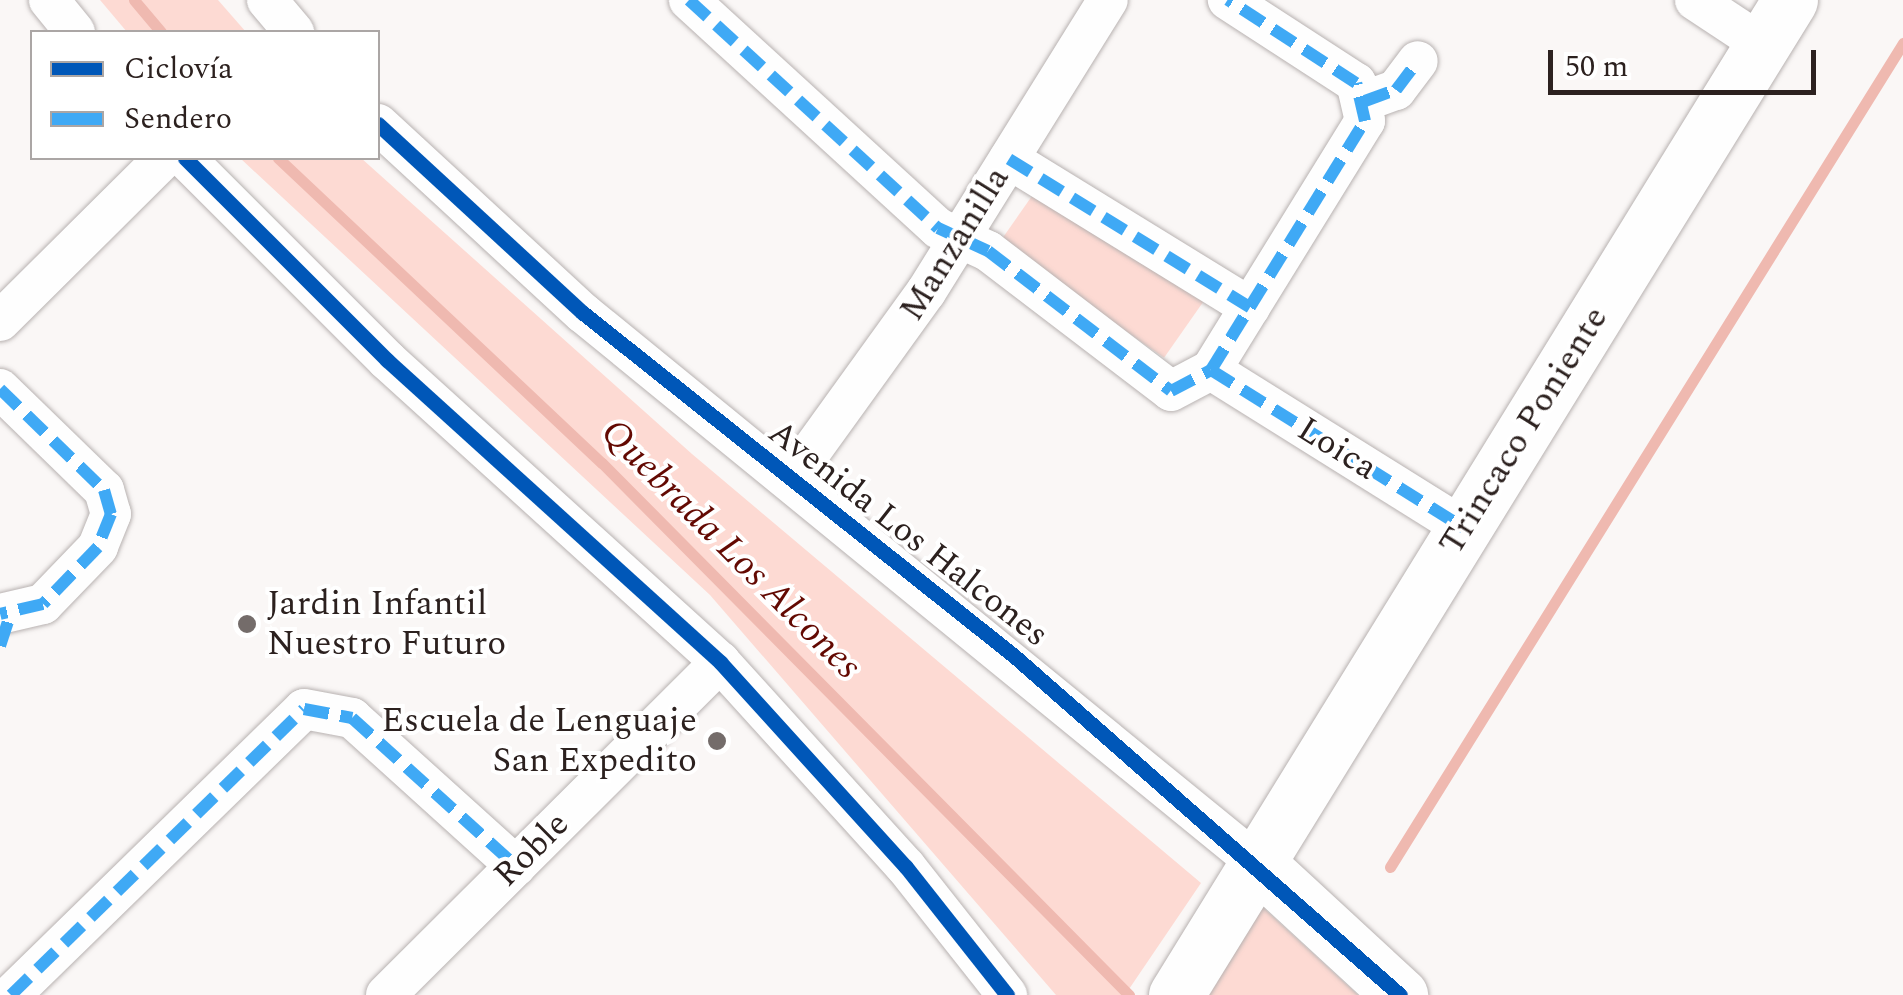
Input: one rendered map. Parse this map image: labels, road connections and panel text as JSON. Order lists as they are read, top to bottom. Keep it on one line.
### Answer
{"streets":{"street":["Manzanilla","Trincaco Poniente","Loica","Avenida Los Halcones","Roble"]},"crossings":[["Manzanilla","Avenida Los Halcones"],["Trincaco Poniente","Loica"],["Trincaco Poniente","Avenida Los Halcones"]],"water":["Quebrada Los Alcones"],"places":["Jardin Infantil Nuestro Futuro","Escuela de Lenguaje San Expedito"],"legend":["Ciclovía","Sendero"],"scale_bar":"50 m"}
